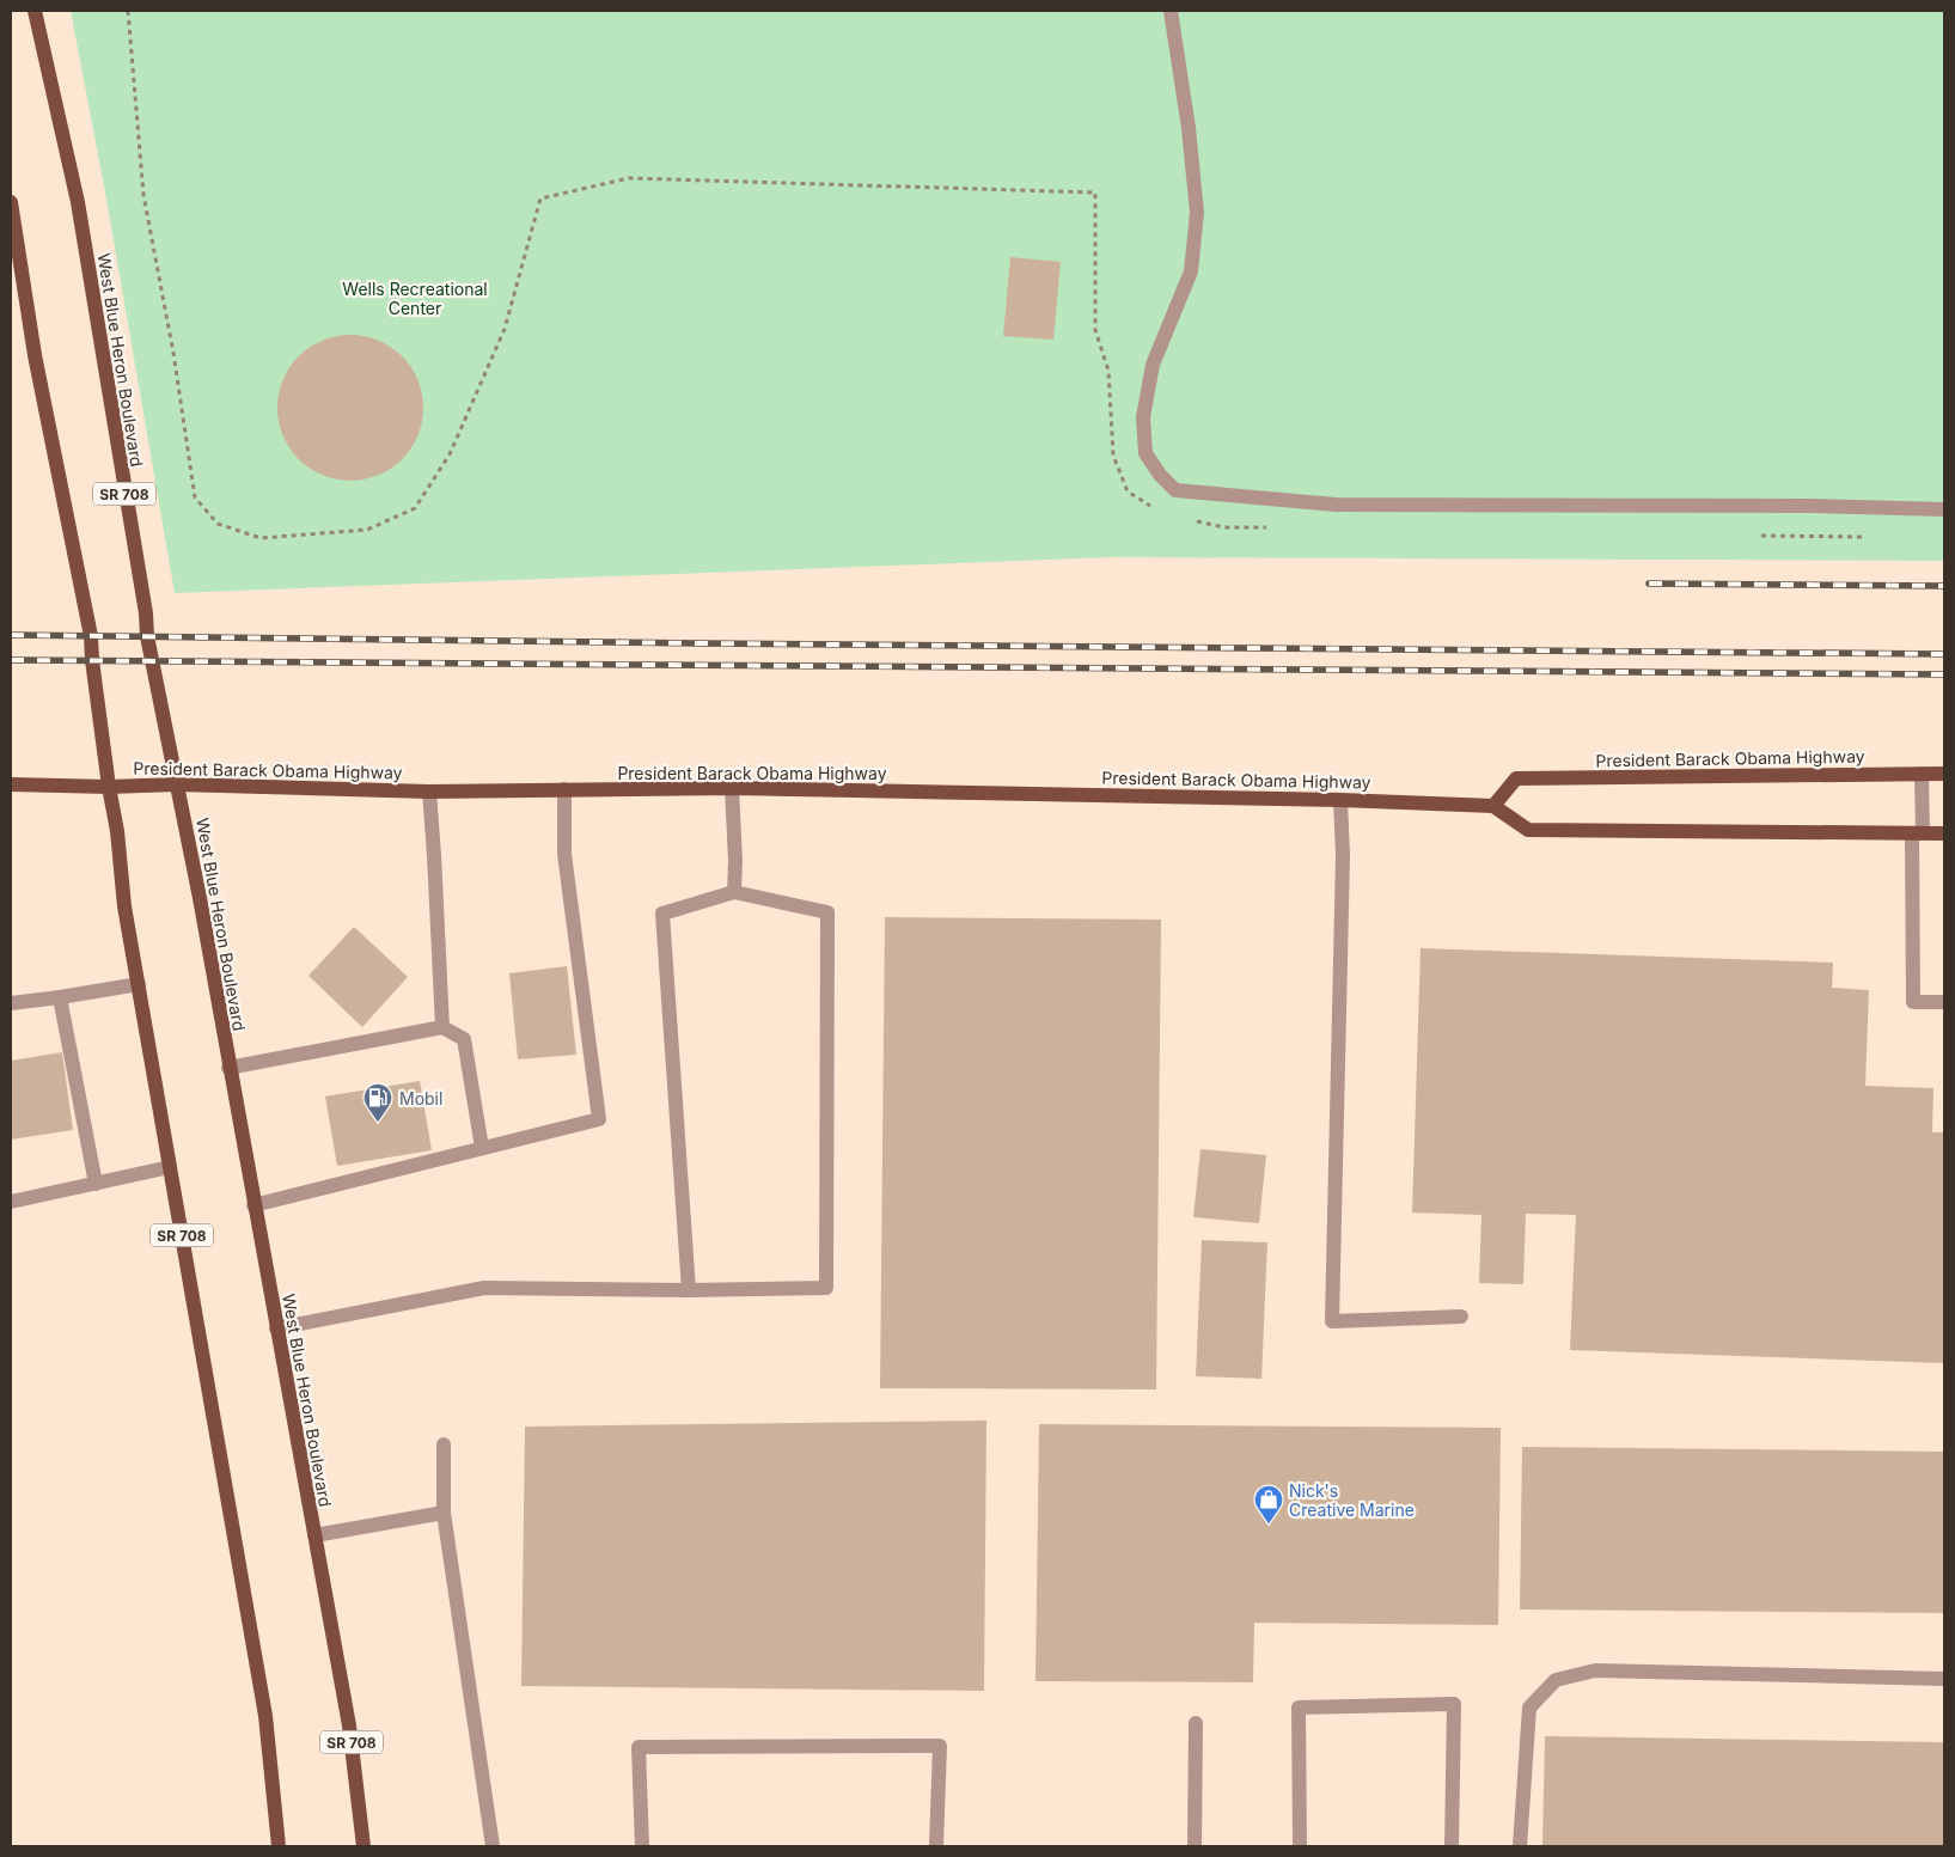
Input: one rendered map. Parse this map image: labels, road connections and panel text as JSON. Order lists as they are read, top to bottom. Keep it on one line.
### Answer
{"streets":{"main road":["West Blue Heron Boulevard","SR 708","President Barack Obama Highway"]},"crossings":[["West Blue Heron Boulevard","President Barack Obama Highway"],["SR 708","President Barack Obama Highway"]],"parks":["Wells Recreational Center"],"places":{"fuel station":["Mobil"],"shop":["Nick's Creative Marine"]}}
